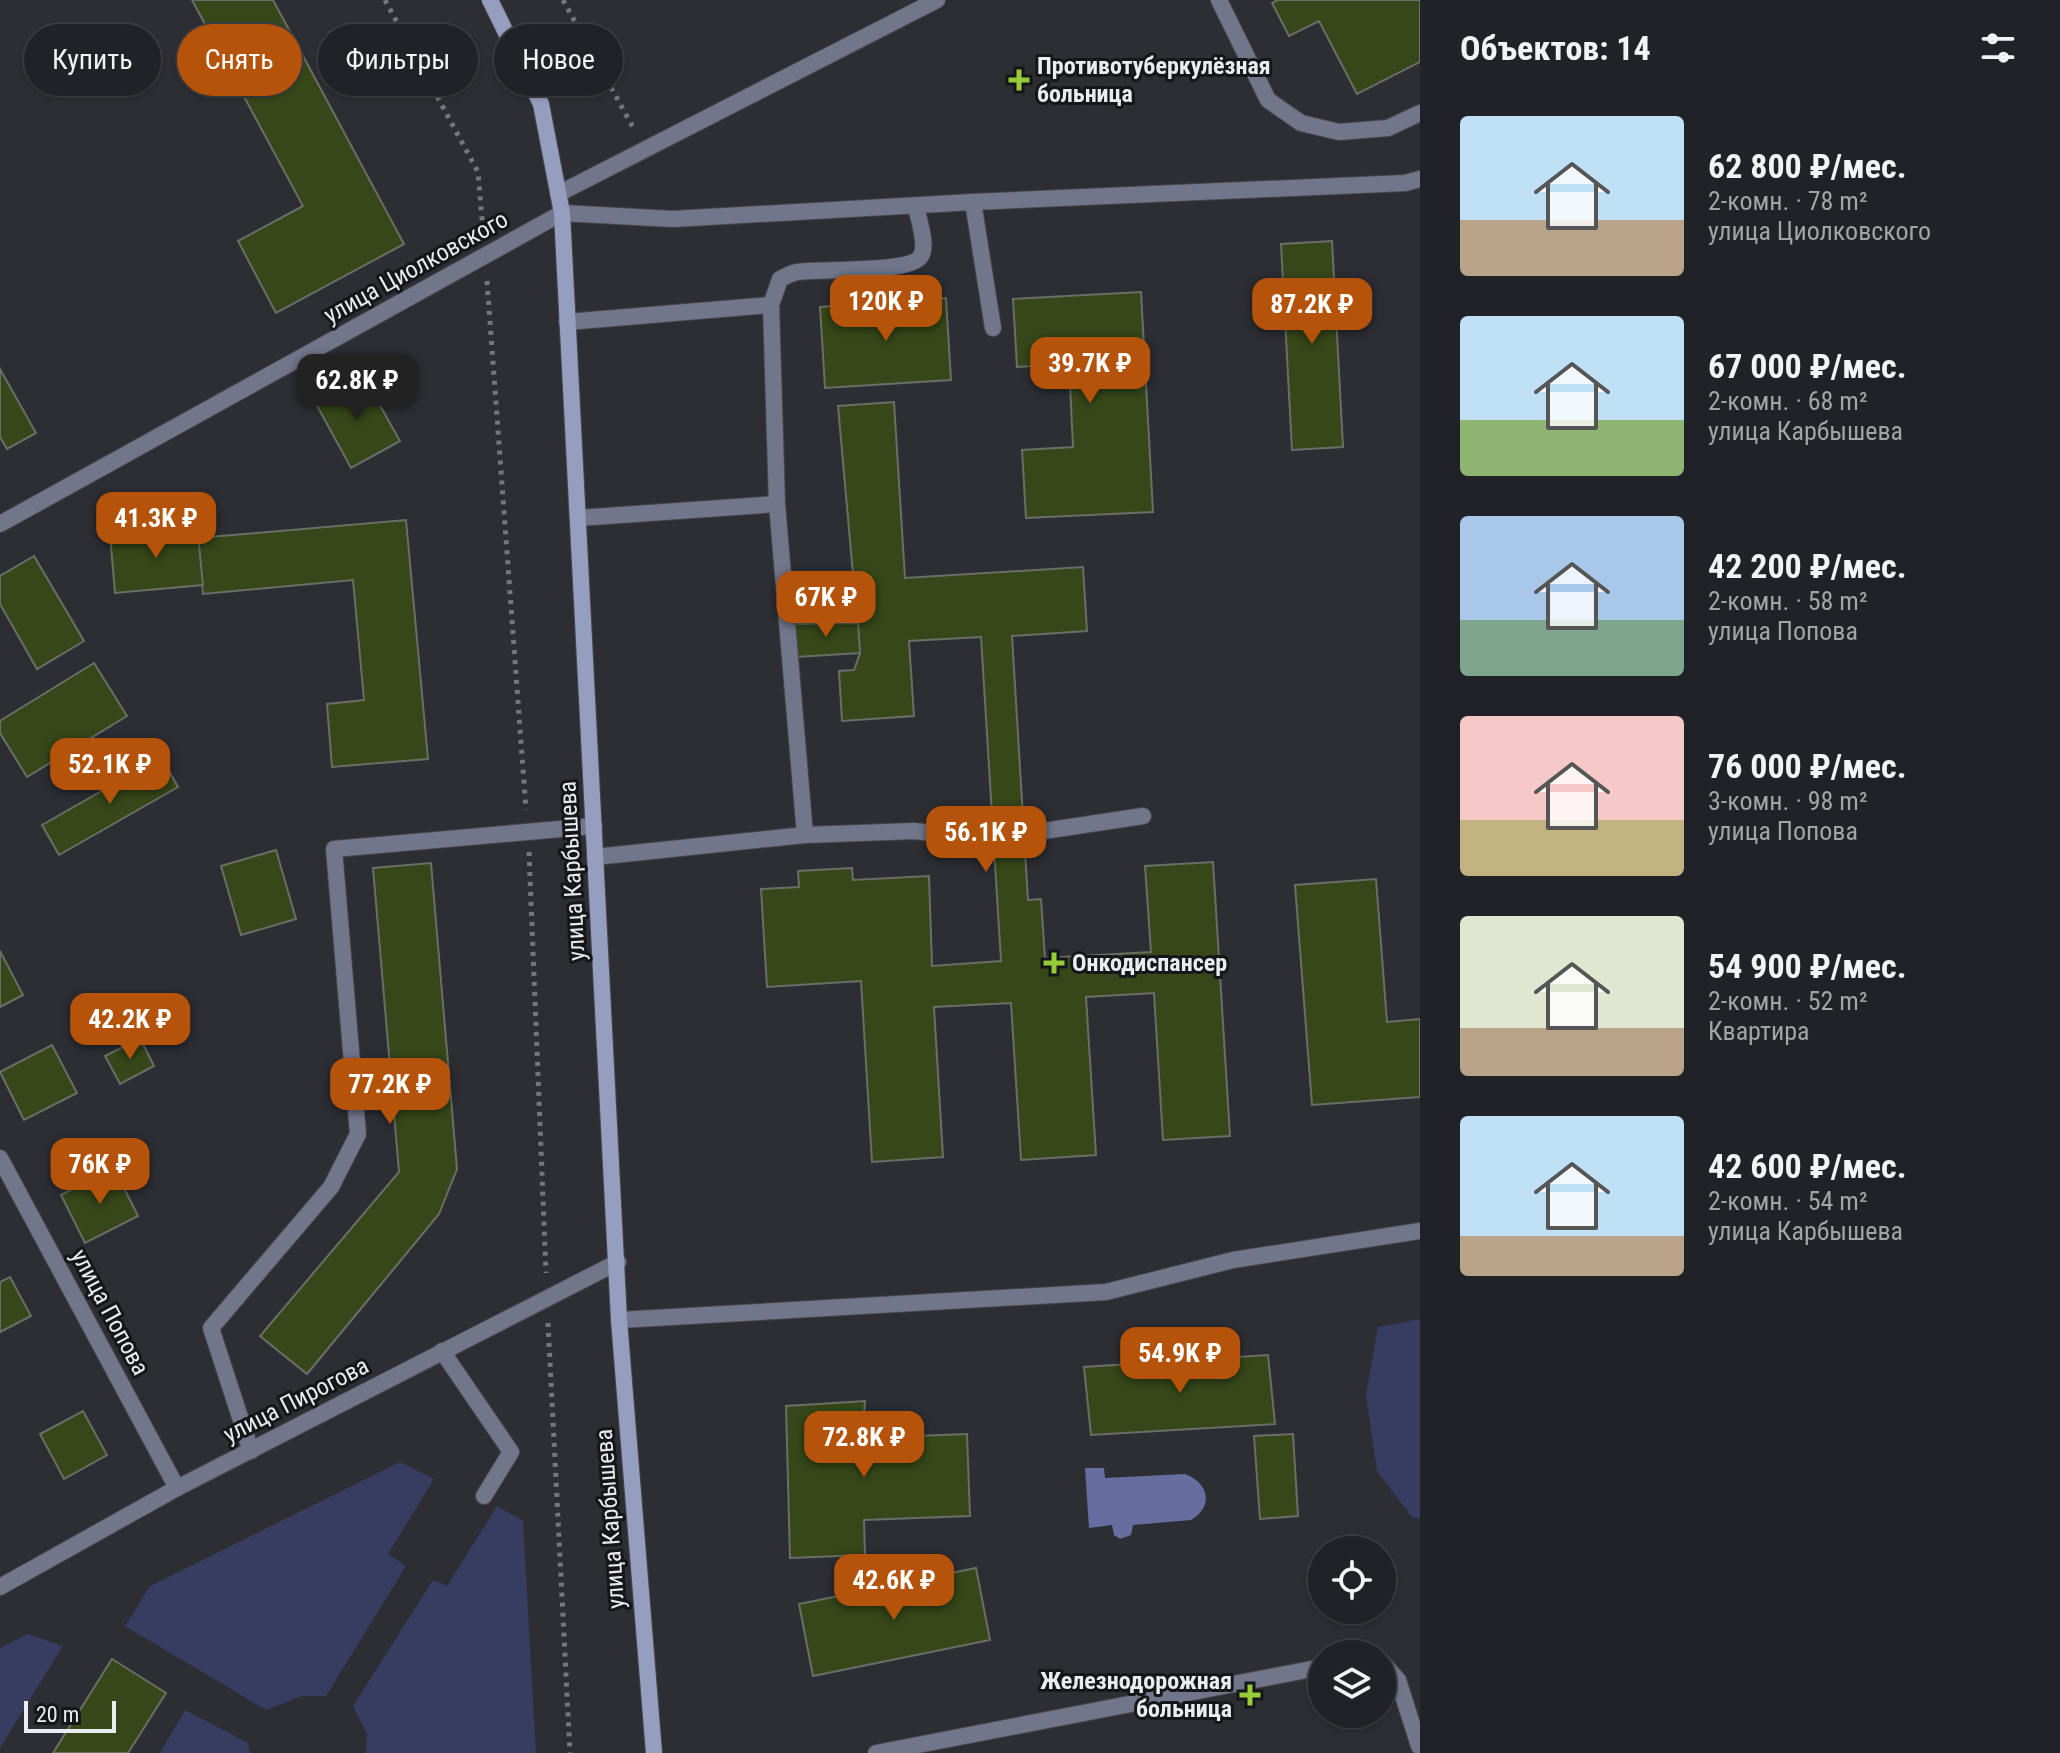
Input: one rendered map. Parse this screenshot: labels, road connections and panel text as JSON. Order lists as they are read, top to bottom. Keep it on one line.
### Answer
{"streets":{"main road":["улица Карбышева"],"street":["улица Циолковского","улица Попова","улица Пирогова"]},"crossings":[["улица Циолковского","улица Карбышева"],["улица Карбышева","улица Пирогова"],["улица Попова","улица Пирогова"]],"places":{"health":["Противотуберкулёзная больница","Онкодиспансер","Железнодорожная больница"]},"scale_bar":"20 m","page":{"heading":"Объектов: 14","chip":["Купить","Снять","Фильтры","Новое"],"list":[{"name":"62 800 ₽/мес.","note":"2-комн. · 78 m² · улица Циолковского"},{"name":"67 000 ₽/мес.","note":"2-комн. · 68 m² · улица Карбышева"},{"name":"42 200 ₽/мес.","note":"2-комн. · 58 m² · улица Попова"},{"name":"76 000 ₽/мес.","note":"3-комн. · 98 m² · улица Попова"},{"name":"54 900 ₽/мес.","note":"2-комн. · 52 m² · Квартира"},{"name":"42 600 ₽/мес.","note":"2-комн. · 54 m² · улица Карбышева"}],"price":["120K ₽","87.2K ₽","39.7K ₽","62.8K ₽","41.3K ₽","67K ₽","52.1K ₽","56.1K ₽","42.2K ₽","77.2K ₽","76K ₽","54.9K ₽","72.8K ₽","42.6K ₽"],"scale":"20 m"}}
